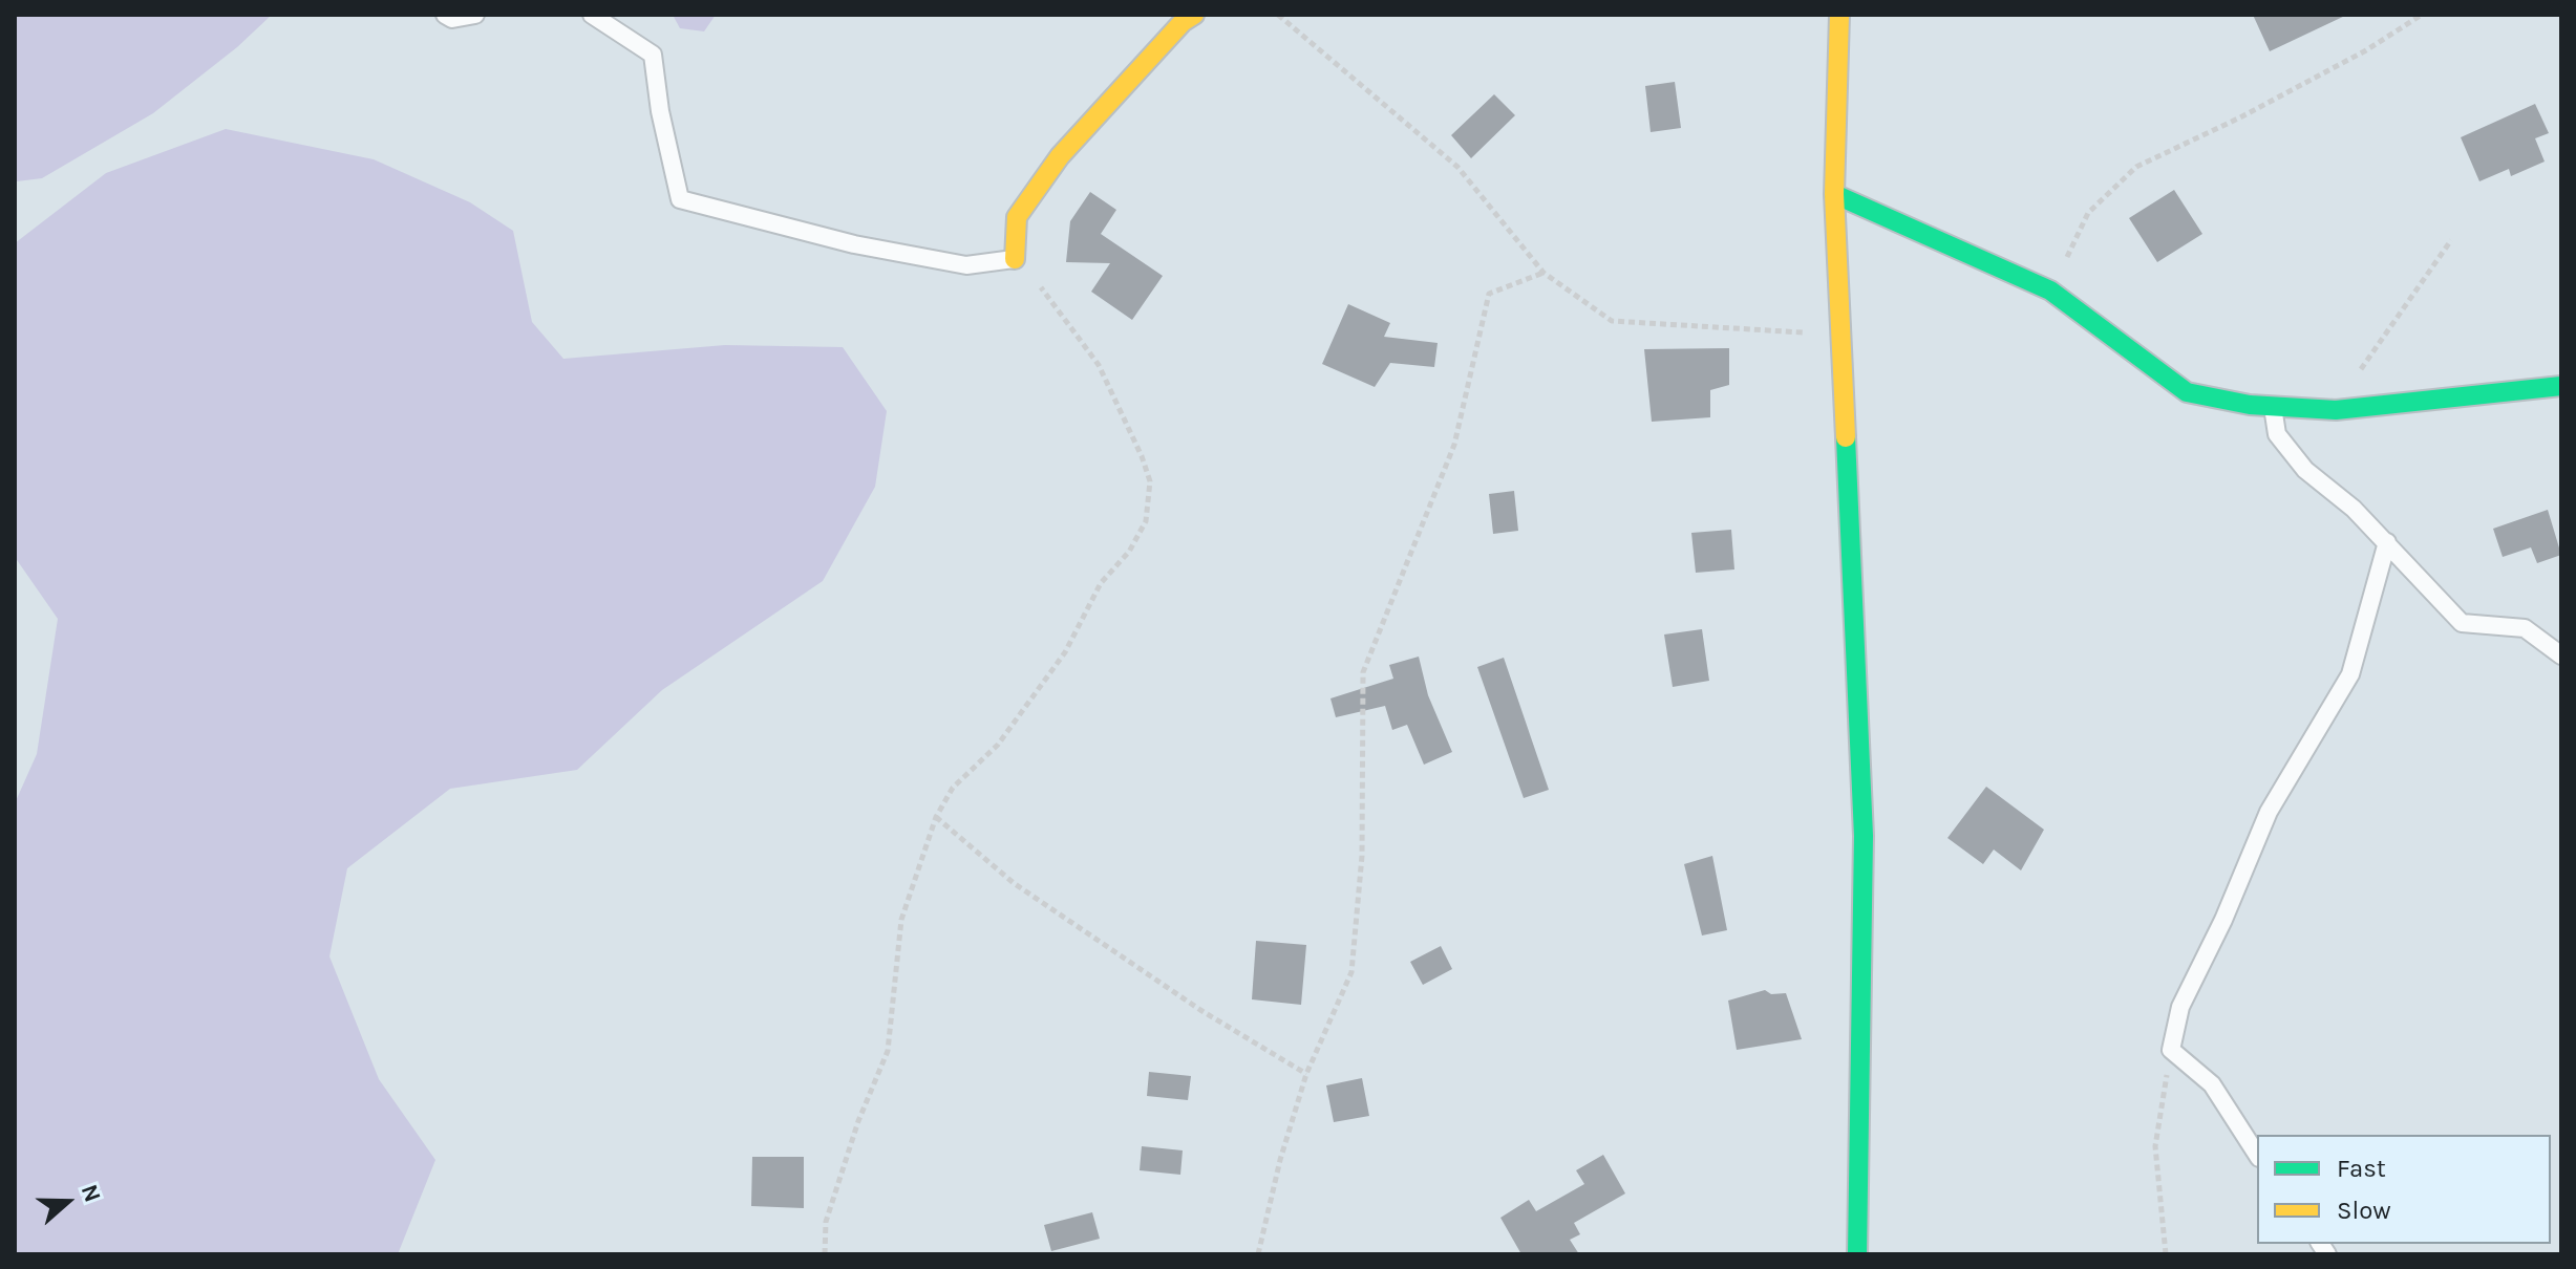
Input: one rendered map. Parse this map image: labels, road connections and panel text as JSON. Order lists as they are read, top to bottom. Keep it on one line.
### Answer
{"legend":["Fast","Slow"],"north":"right"}
